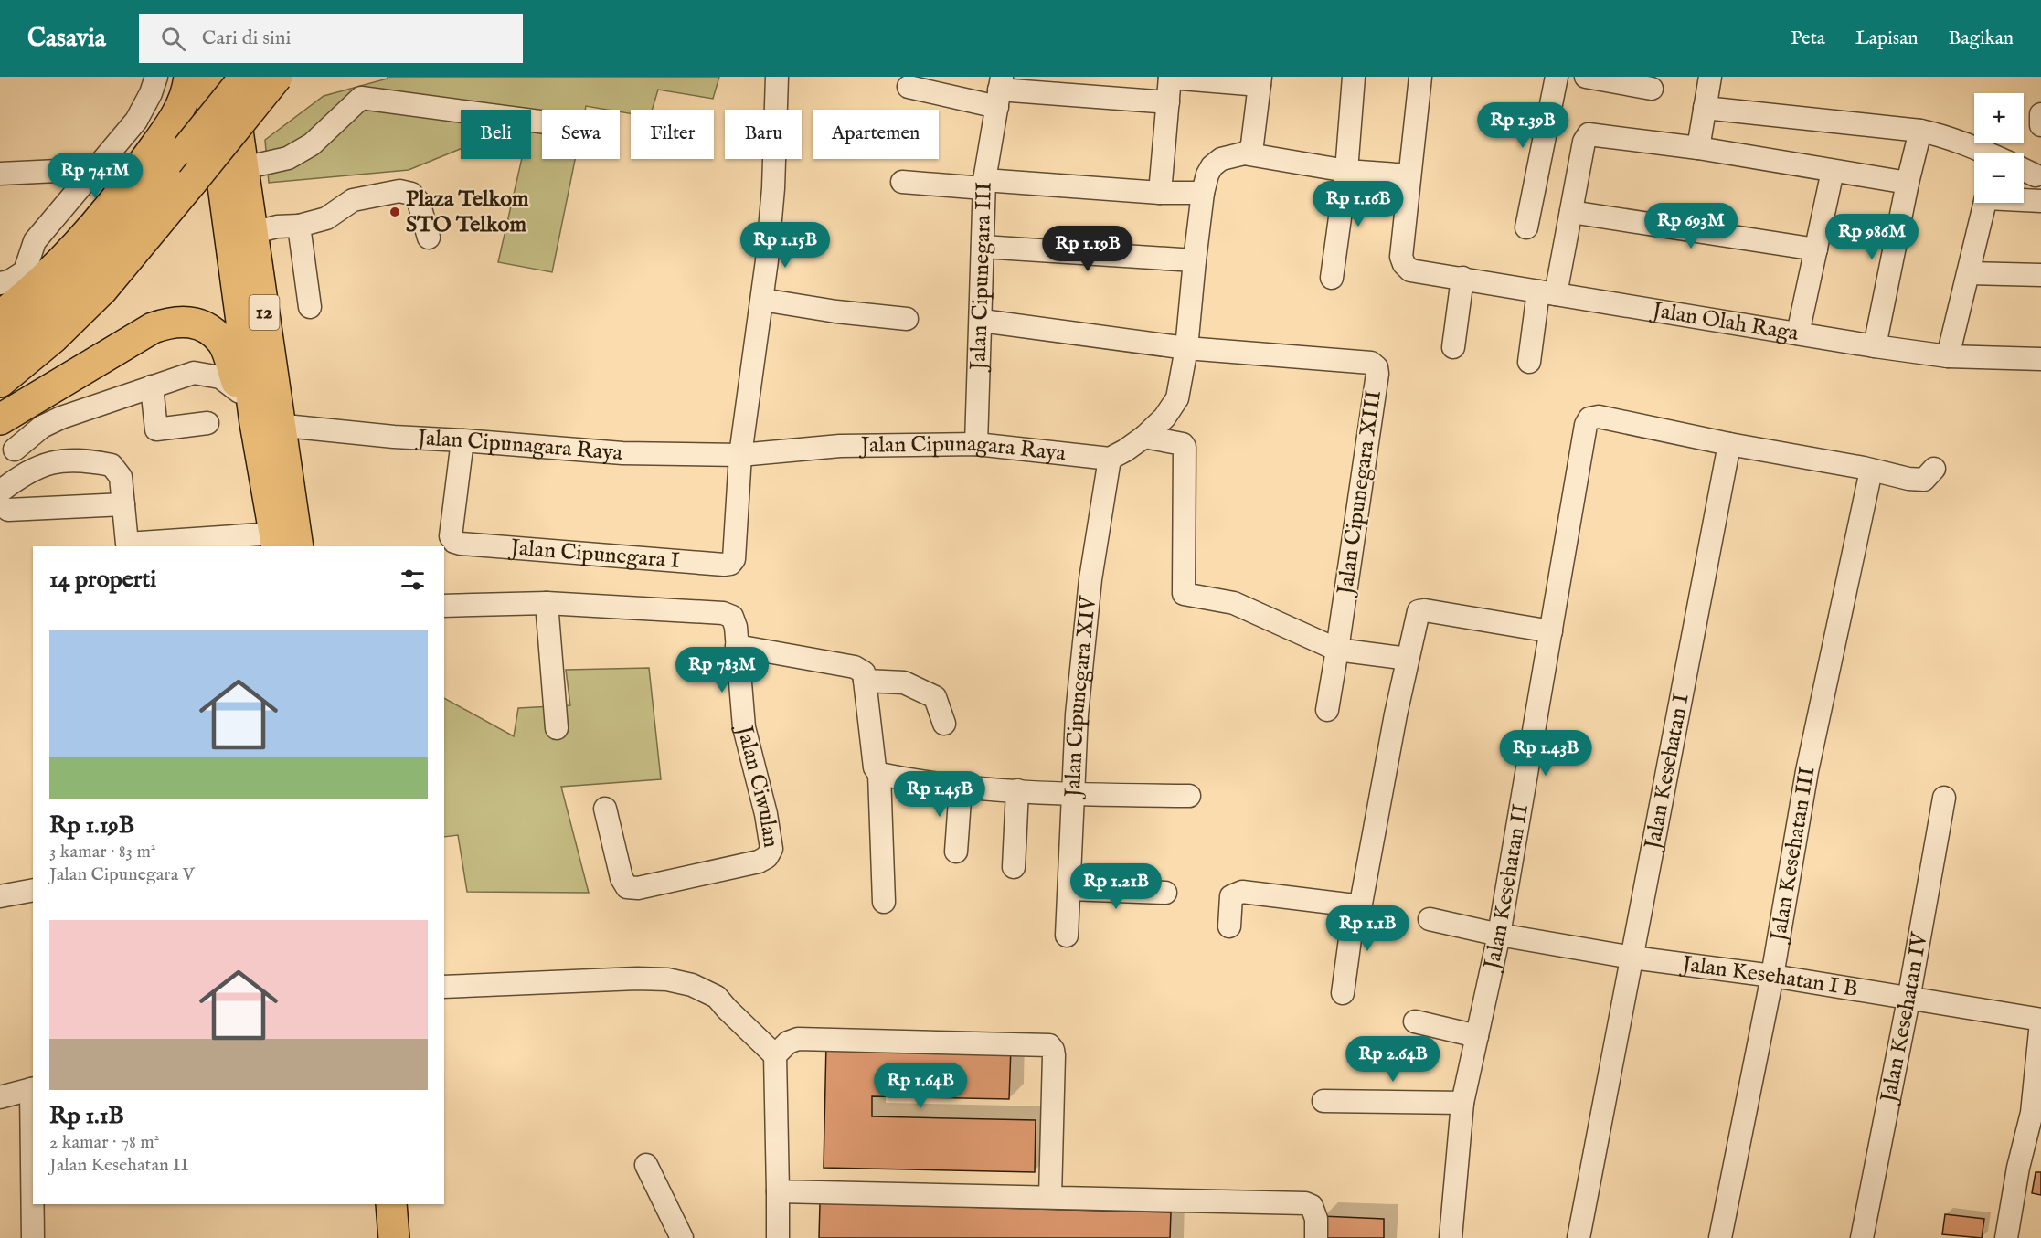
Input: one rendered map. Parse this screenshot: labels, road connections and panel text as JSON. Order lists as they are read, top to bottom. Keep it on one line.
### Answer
{"streets":{"highway":["12"],"street":["Jalan Cipunegara III","Jalan Olah Raga","Jalan Cipunagara Raya","Jalan Cipunegara XIII","Jalan Cipunegara I","Jalan Cipunegara XIV","Jalan Kesehatan I","Jalan Ciwulan","Jalan Kesehatan III","Jalan Kesehatan II","Jalan Kesehatan I B","Jalan Kesehatan IV"]},"crossings":[["Jalan Cipunegara III","Jalan Cipunagara Raya"],["12","Jalan Cipunagara Raya"],["Jalan Cipunagara Raya","Jalan Cipunegara I"],["Jalan Cipunagara Raya","Jalan Cipunegara XIV"],["Jalan Kesehatan I","Jalan Kesehatan II"],["Jalan Kesehatan I","Jalan Kesehatan I B"],["Jalan Kesehatan III","Jalan Kesehatan I B"],["Jalan Kesehatan II","Jalan Kesehatan I B"],["Jalan Kesehatan I B","Jalan Kesehatan IV"]],"places":["Plaza Telkom STO Telkom"],"page":{"header":"Casavia","search":"Cari di sini","nav":["Peta","Lapisan","Bagikan"],"map_buttons":["+","−"],"price":["Rp 1.39B","Rp 741M","Rp 1.16B","Rp 693M","Rp 986M","Rp 1.15B","Rp 1.19B","Rp 783M","Rp 1.43B","Rp 1.45B","Rp 1.21B","Rp 1.1B","Rp 2.64B","Rp 1.64B"],"chip":["Beli","Sewa","Filter","Baru","Apartemen"],"heading":"14 properti","list":[{"name":"Rp 1.19B","note":"3 kamar · 83 m² · Jalan Cipunegara V"},{"name":"Rp 1.1B","note":"2 kamar · 78 m² · Jalan Kesehatan II"}]}}
